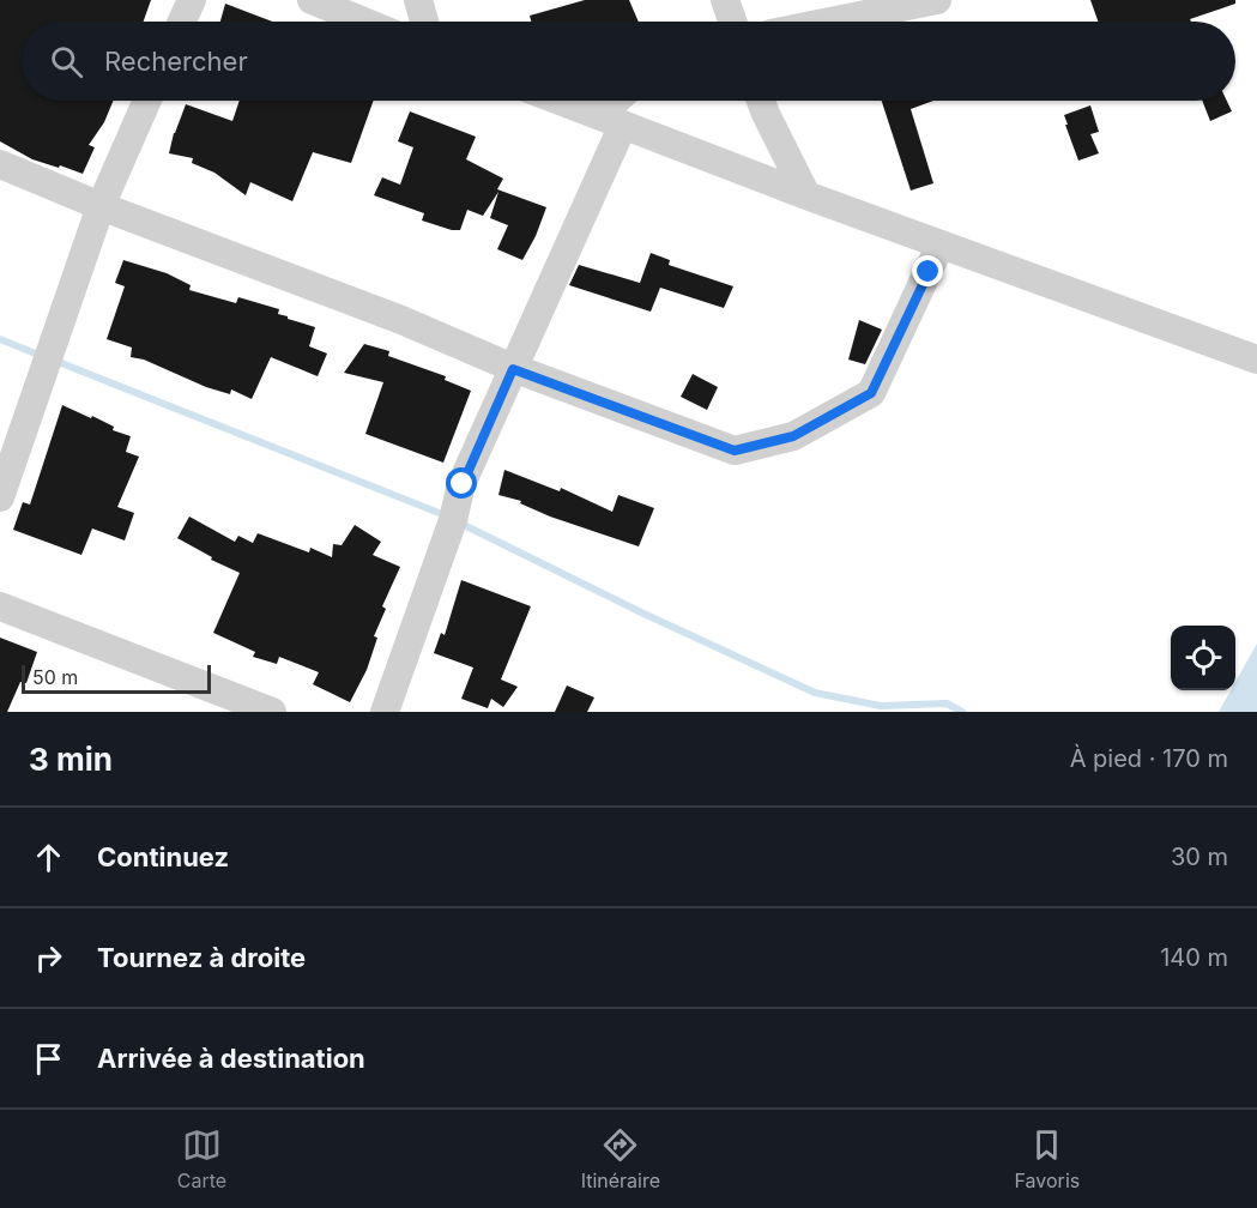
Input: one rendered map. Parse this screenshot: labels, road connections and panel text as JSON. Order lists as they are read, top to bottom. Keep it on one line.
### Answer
{"scale_bar":"50 m","page":{"search":"Rechercher","scale":"50 m","heading":["3 min","À pied · 170 m"],"list":[["Continuez","30 m"],["Tournez à droite","140 m"],"Arrivée à destination"],"nav":["Carte","Itinéraire","Favoris"]}}
